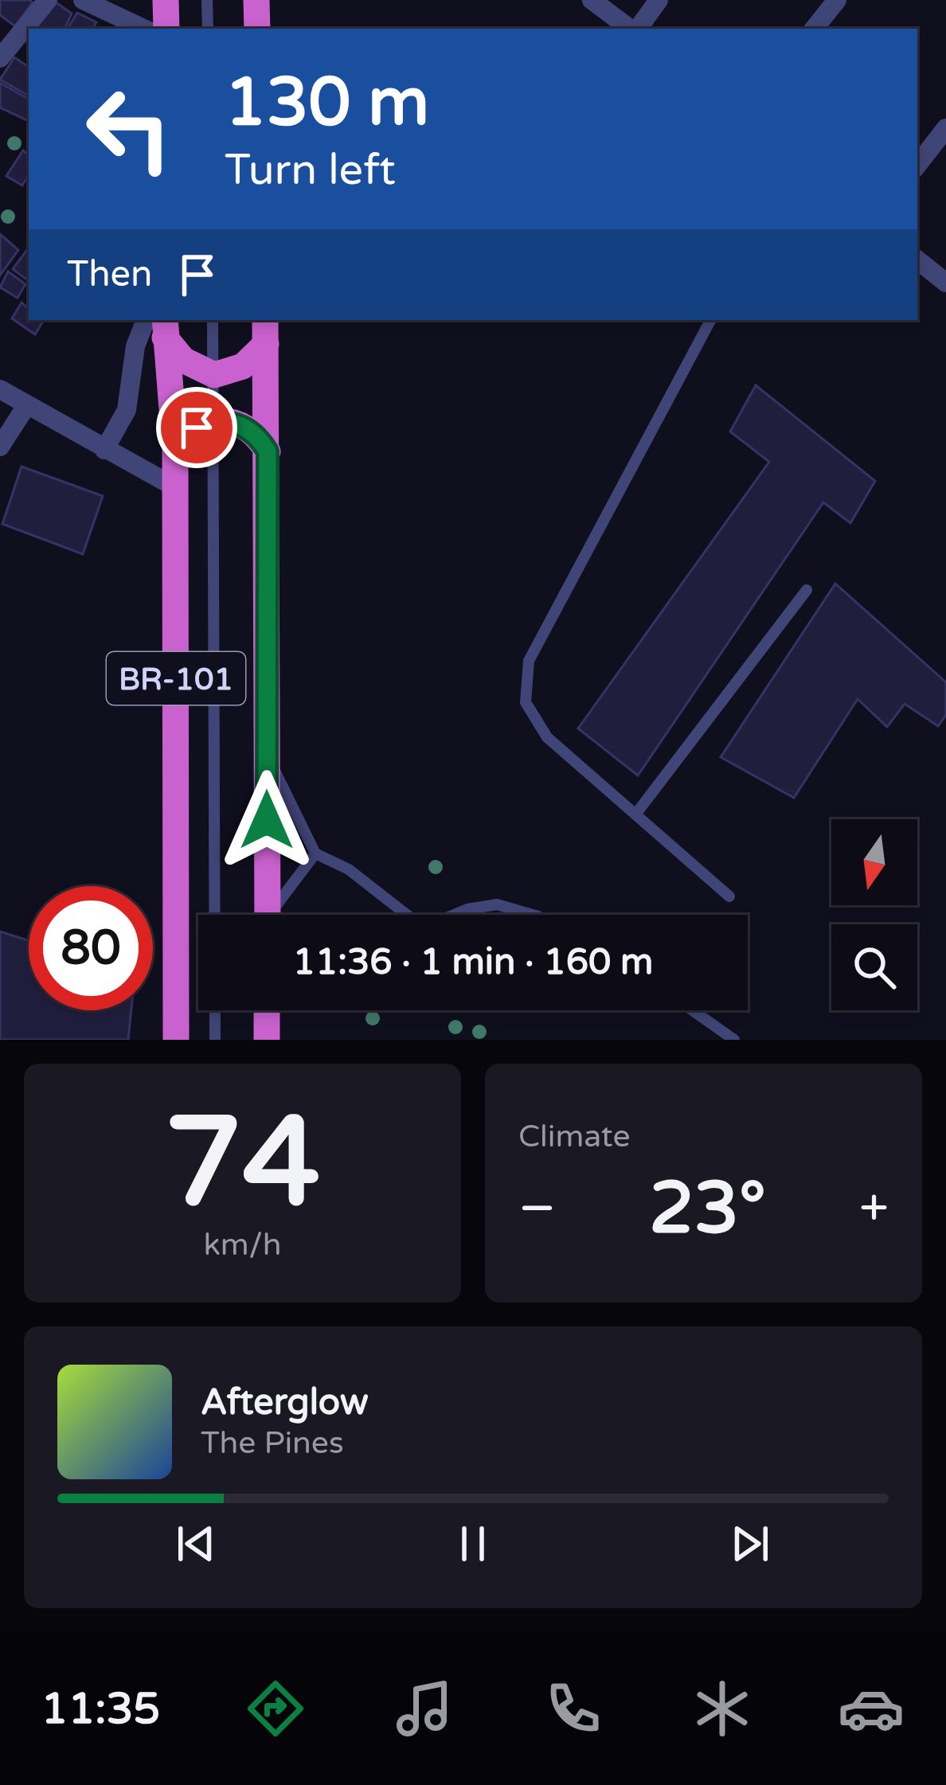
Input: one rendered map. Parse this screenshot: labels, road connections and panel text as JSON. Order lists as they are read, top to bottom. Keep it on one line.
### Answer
{"streets":{"highway":["BR-101"]},"north":"bottom","page":{"turn":["130 m","Turn left"],"then":"Then","limit":"80","trip":"11:36 · 1 min · 160 m","tile":[["74","km/h"],"Climate"],"heat":["−","23°","+"],"song":["Afterglow","The Pines"],"tabs":"11:35"}}
